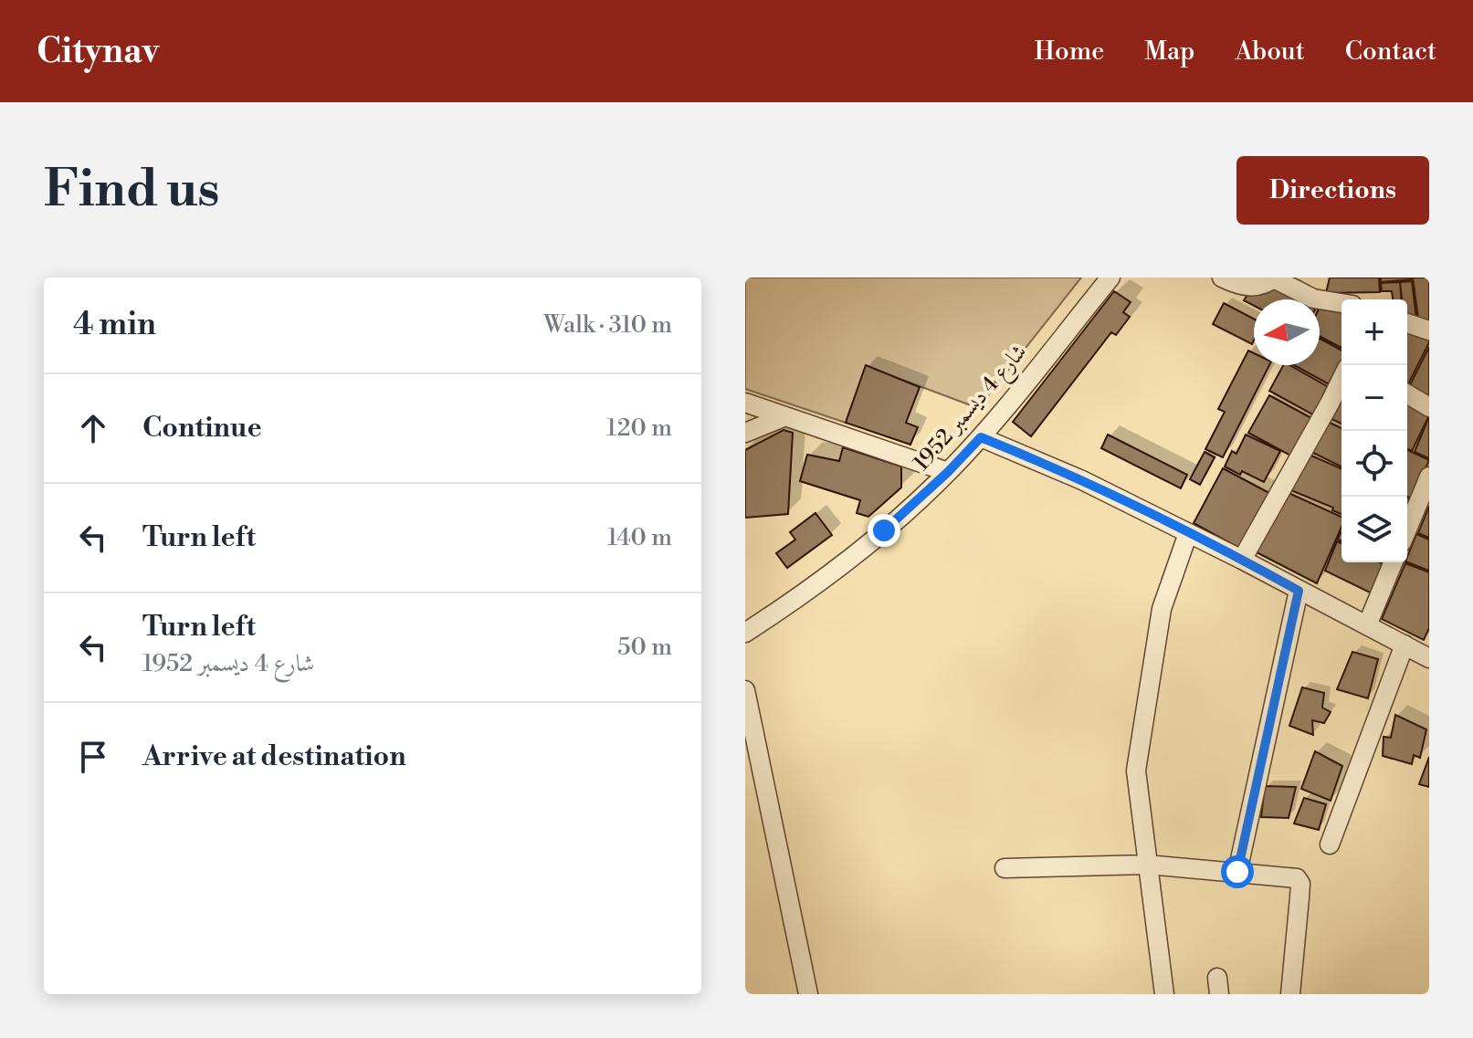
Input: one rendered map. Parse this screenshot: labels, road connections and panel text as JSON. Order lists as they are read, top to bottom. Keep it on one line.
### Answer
{"streets":{"street":["شارع 4 ديسمبر 1952"]},"north":"left","page":{"header":"Citynav","nav":["Home","Map","About","Contact"],"buttons":"Directions","title":"Find us","heading":["4 min","Walk · 310 m"],"map_buttons":["+","−"],"list":[["Continue","120 m"],["Turn left","140 m"],["Turn left","شارع 4 ديسمبر 1952","50 m"],"Arrive at destination"]}}
